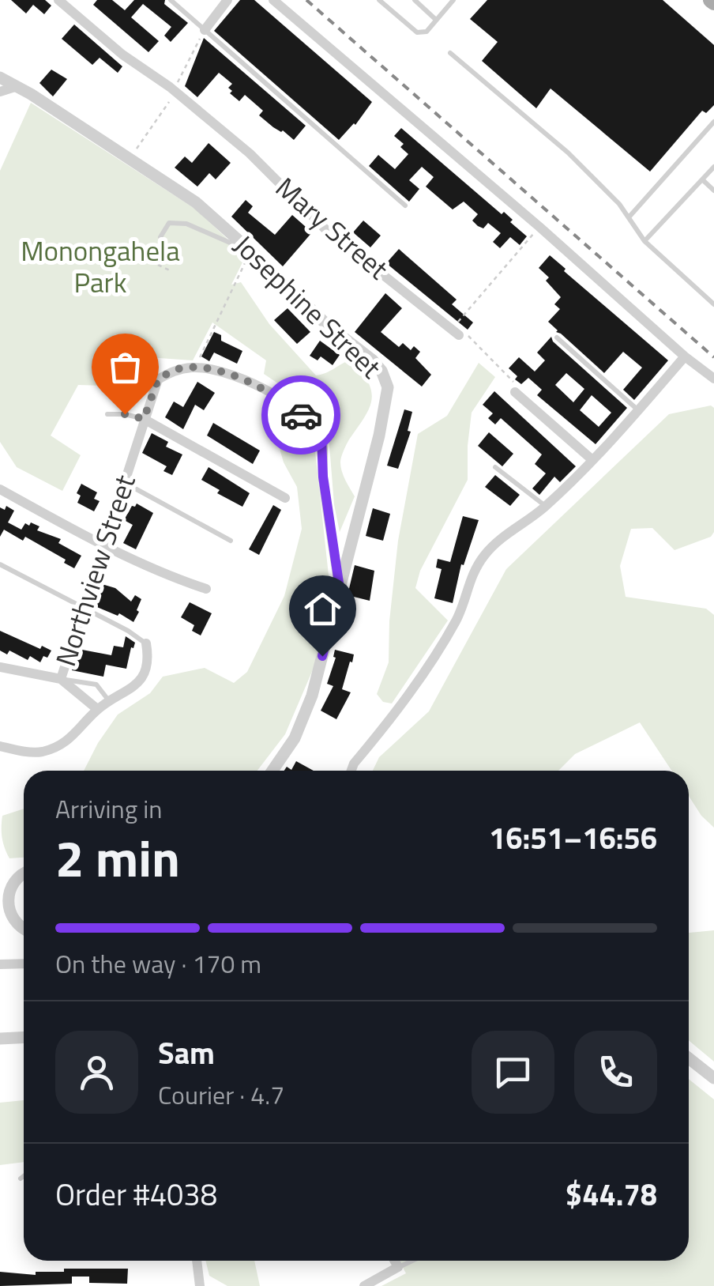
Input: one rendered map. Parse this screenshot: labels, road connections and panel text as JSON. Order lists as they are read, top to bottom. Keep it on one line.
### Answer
{"streets":{"street":["Mary Street","Josephine Street","Northview Street"]},"parks":["Monongahela Park"],"page":{"heading":["2 min","Arriving in","16:51–16:56"],"panel":["Sam","Courier · 4.7","Order #4038","$44.78"],"bar":"On the way · 170 m"}}
